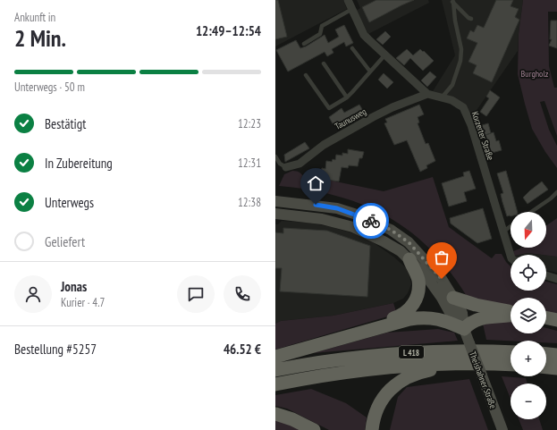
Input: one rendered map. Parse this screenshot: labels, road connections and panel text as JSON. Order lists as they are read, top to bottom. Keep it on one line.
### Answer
{"streets":{"highway":["L 418"],"main road":["Theishahner Straße"],"street":["Taunusweg","Korzerter Straße"]},"crossings":[["Taunusweg","Korzerter Straße"]],"parks":["Burgholz"],"north":"bottom","page":{"heading":["2 Min.","Ankunft in","12:49–12:54"],"panel":["Jonas","Kurier · 4.7","Bestellung #5257","46.52 €"],"bar":"Unterwegs · 50 m","list":[["Bestätigt","12:23"],["In Zubereitung","12:31"],["Unterwegs","12:38"],"Geliefert"],"map_buttons":["+","−"]}}
